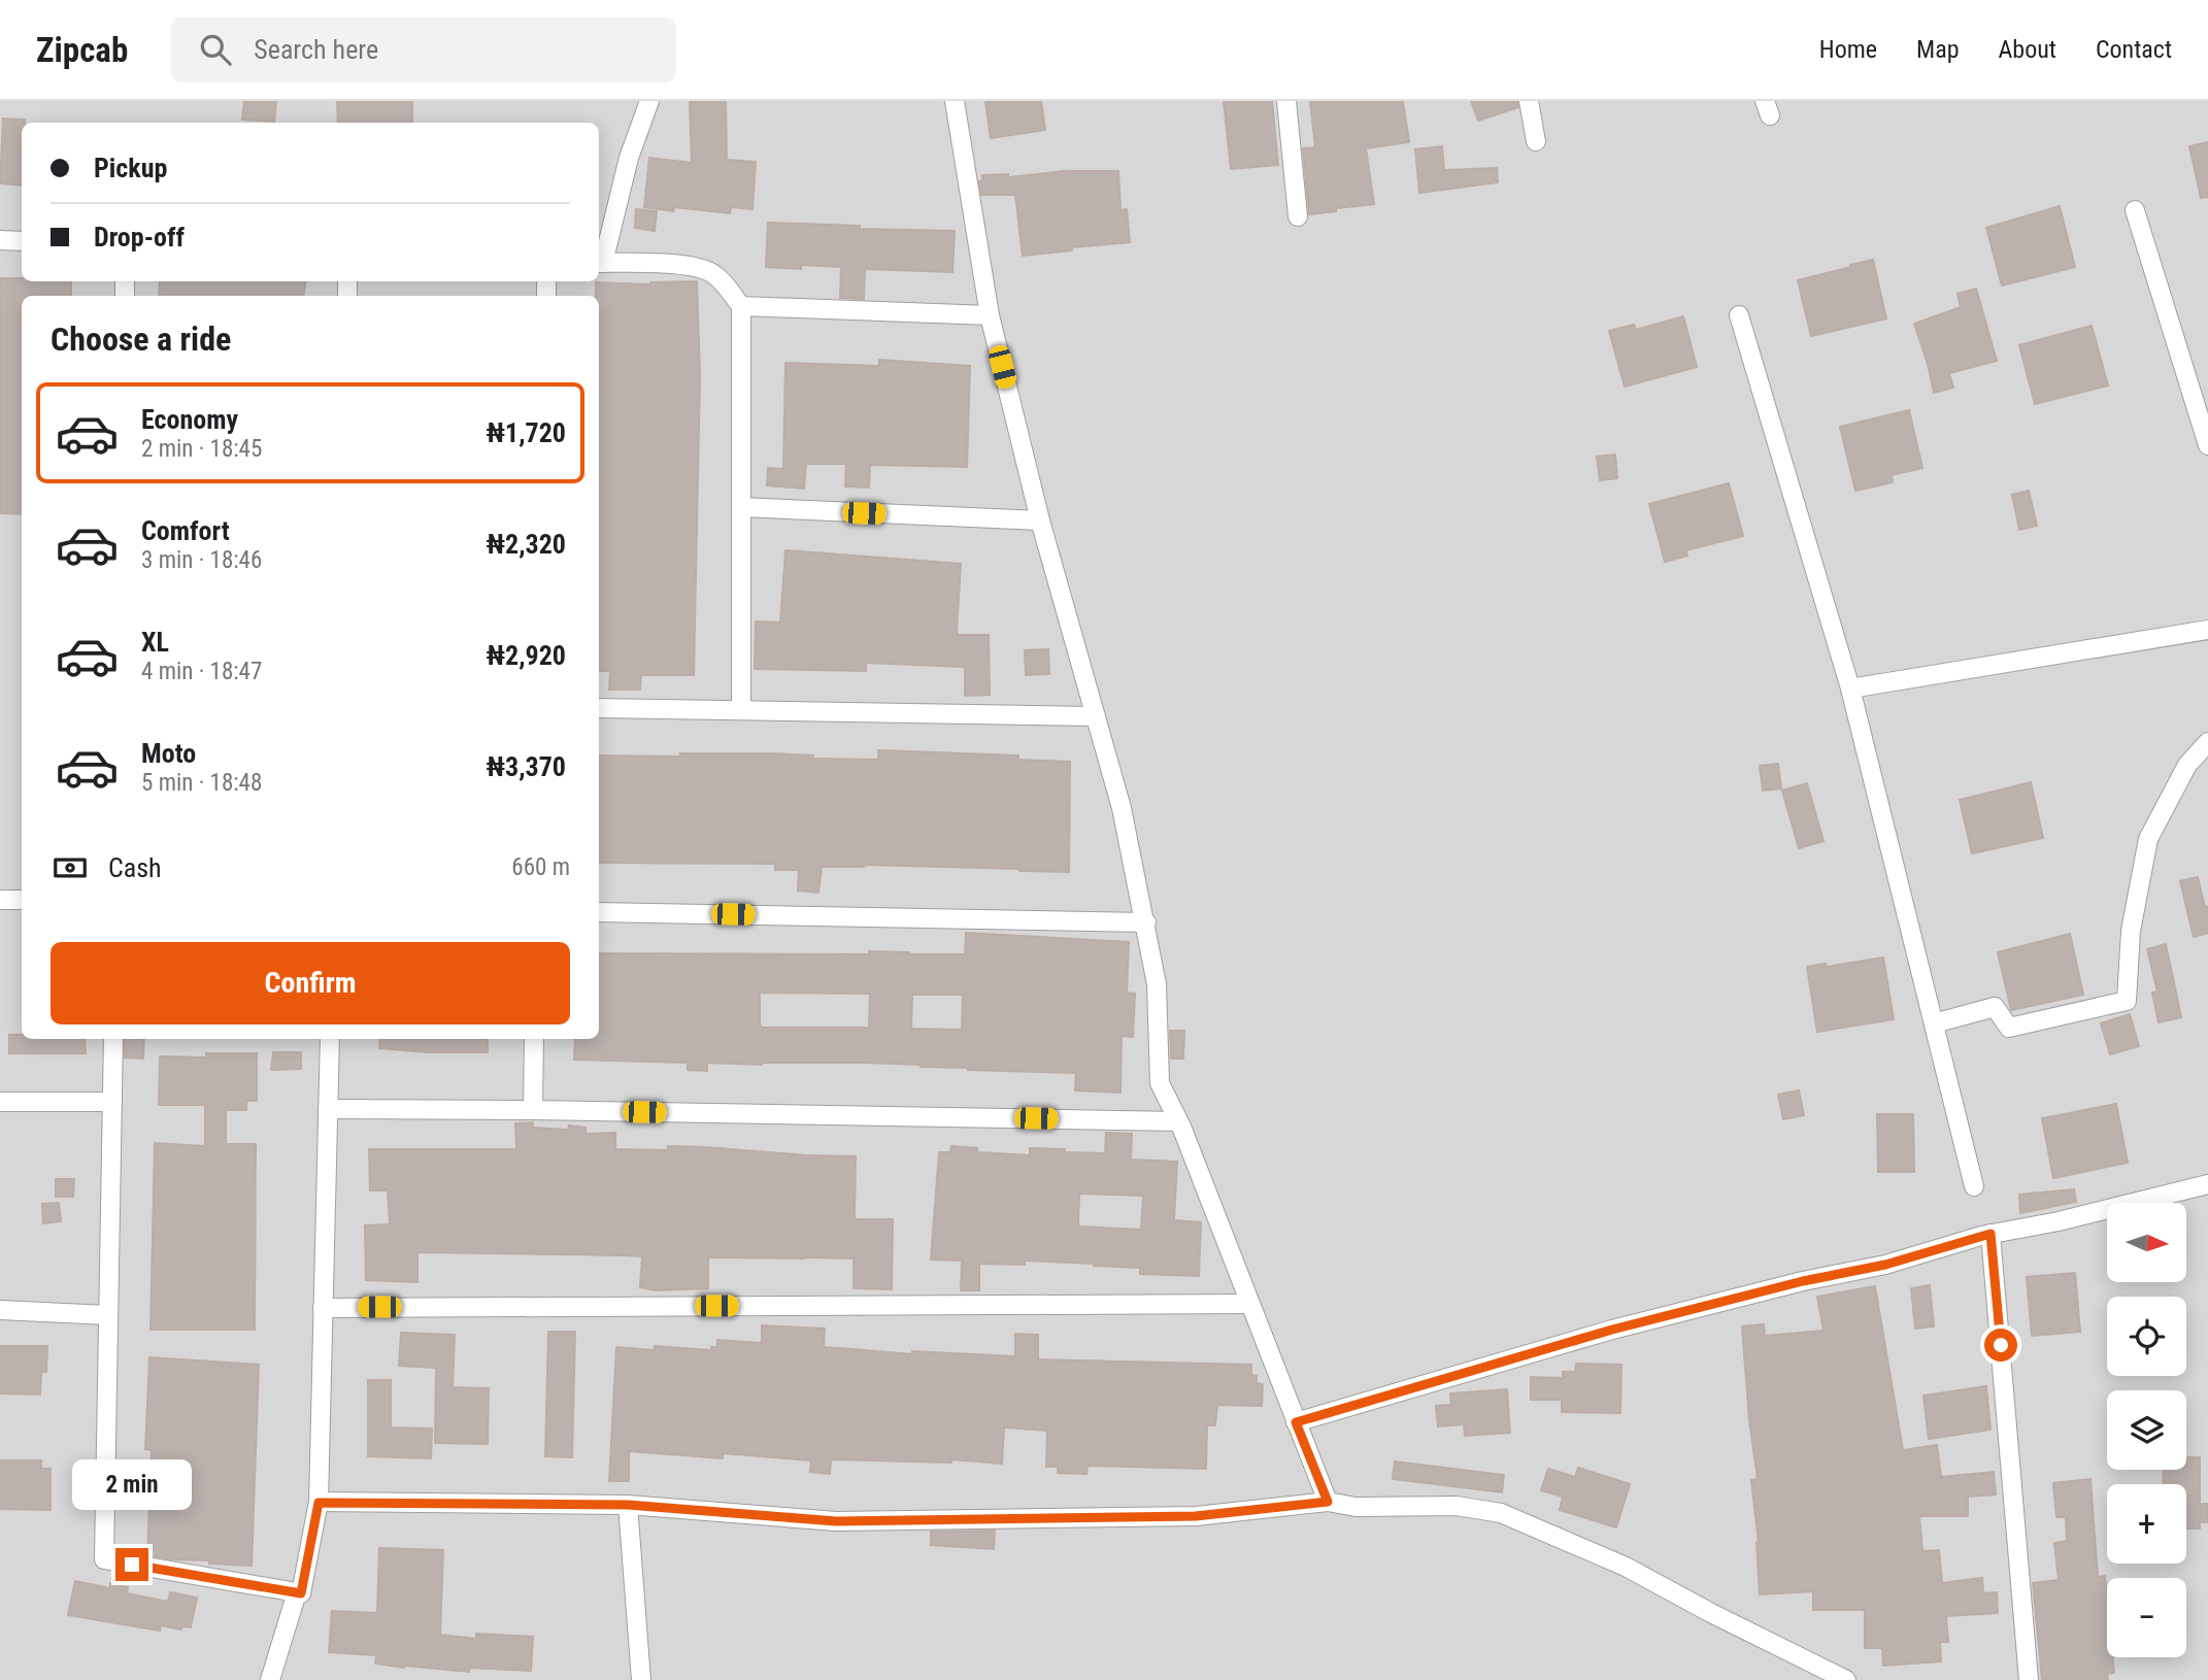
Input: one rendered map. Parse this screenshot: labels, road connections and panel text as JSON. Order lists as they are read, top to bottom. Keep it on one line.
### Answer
{"north":"right","page":{"header":"Zipcab","search":"Search here","nav":["Home","Map","About","Contact"],"banner":["Pickup","Drop-off"],"heading":"Choose a ride","list":[{"name":"Economy","note":"2 min · 18:45","value":"₦1,720"},{"name":"Comfort","note":"3 min · 18:46","value":"₦2,320"},{"name":"XL","note":"4 min · 18:47","value":"₦2,920"},{"name":"Moto","note":"5 min · 18:48","value":"₦3,370"}],"pay":["Cash","660 m"],"buttons":"Confirm","map_buttons":["+","−"],"bubble":"2 min"}}
